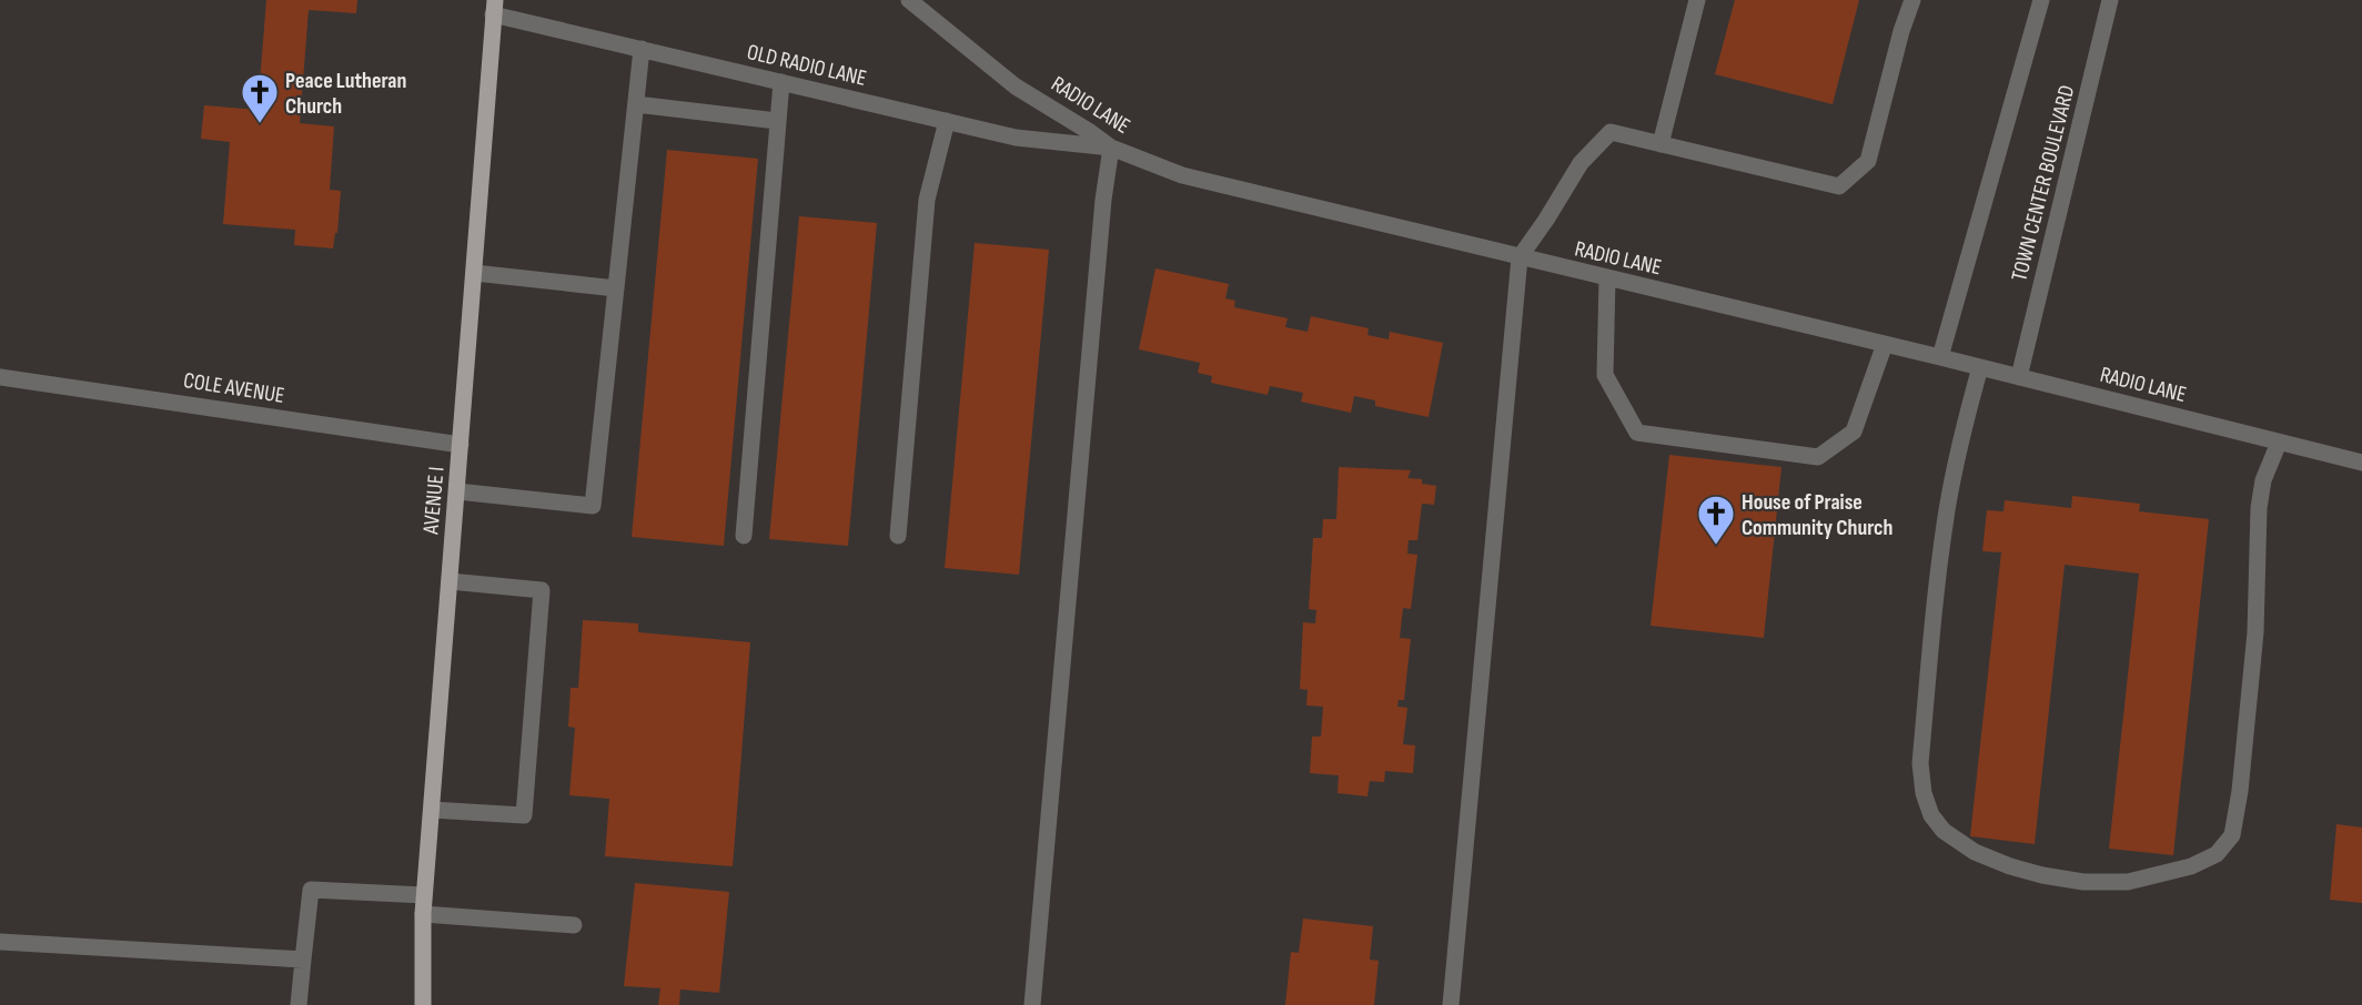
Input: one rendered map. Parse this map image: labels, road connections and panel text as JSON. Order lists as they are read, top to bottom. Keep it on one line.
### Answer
{"streets":{"main road":["AVENUE I"],"street":["OLD RADIO LANE","RADIO LANE","TOWN CENTER BOULEVARD","COLE AVENUE"]},"crossings":[["OLD RADIO LANE","RADIO LANE"],["OLD RADIO LANE","AVENUE I"],["RADIO LANE","TOWN CENTER BOULEVARD"],["COLE AVENUE","AVENUE I"]],"places":{"church":["Peace Lutheran Church","House of Praise Community Church"]}}
